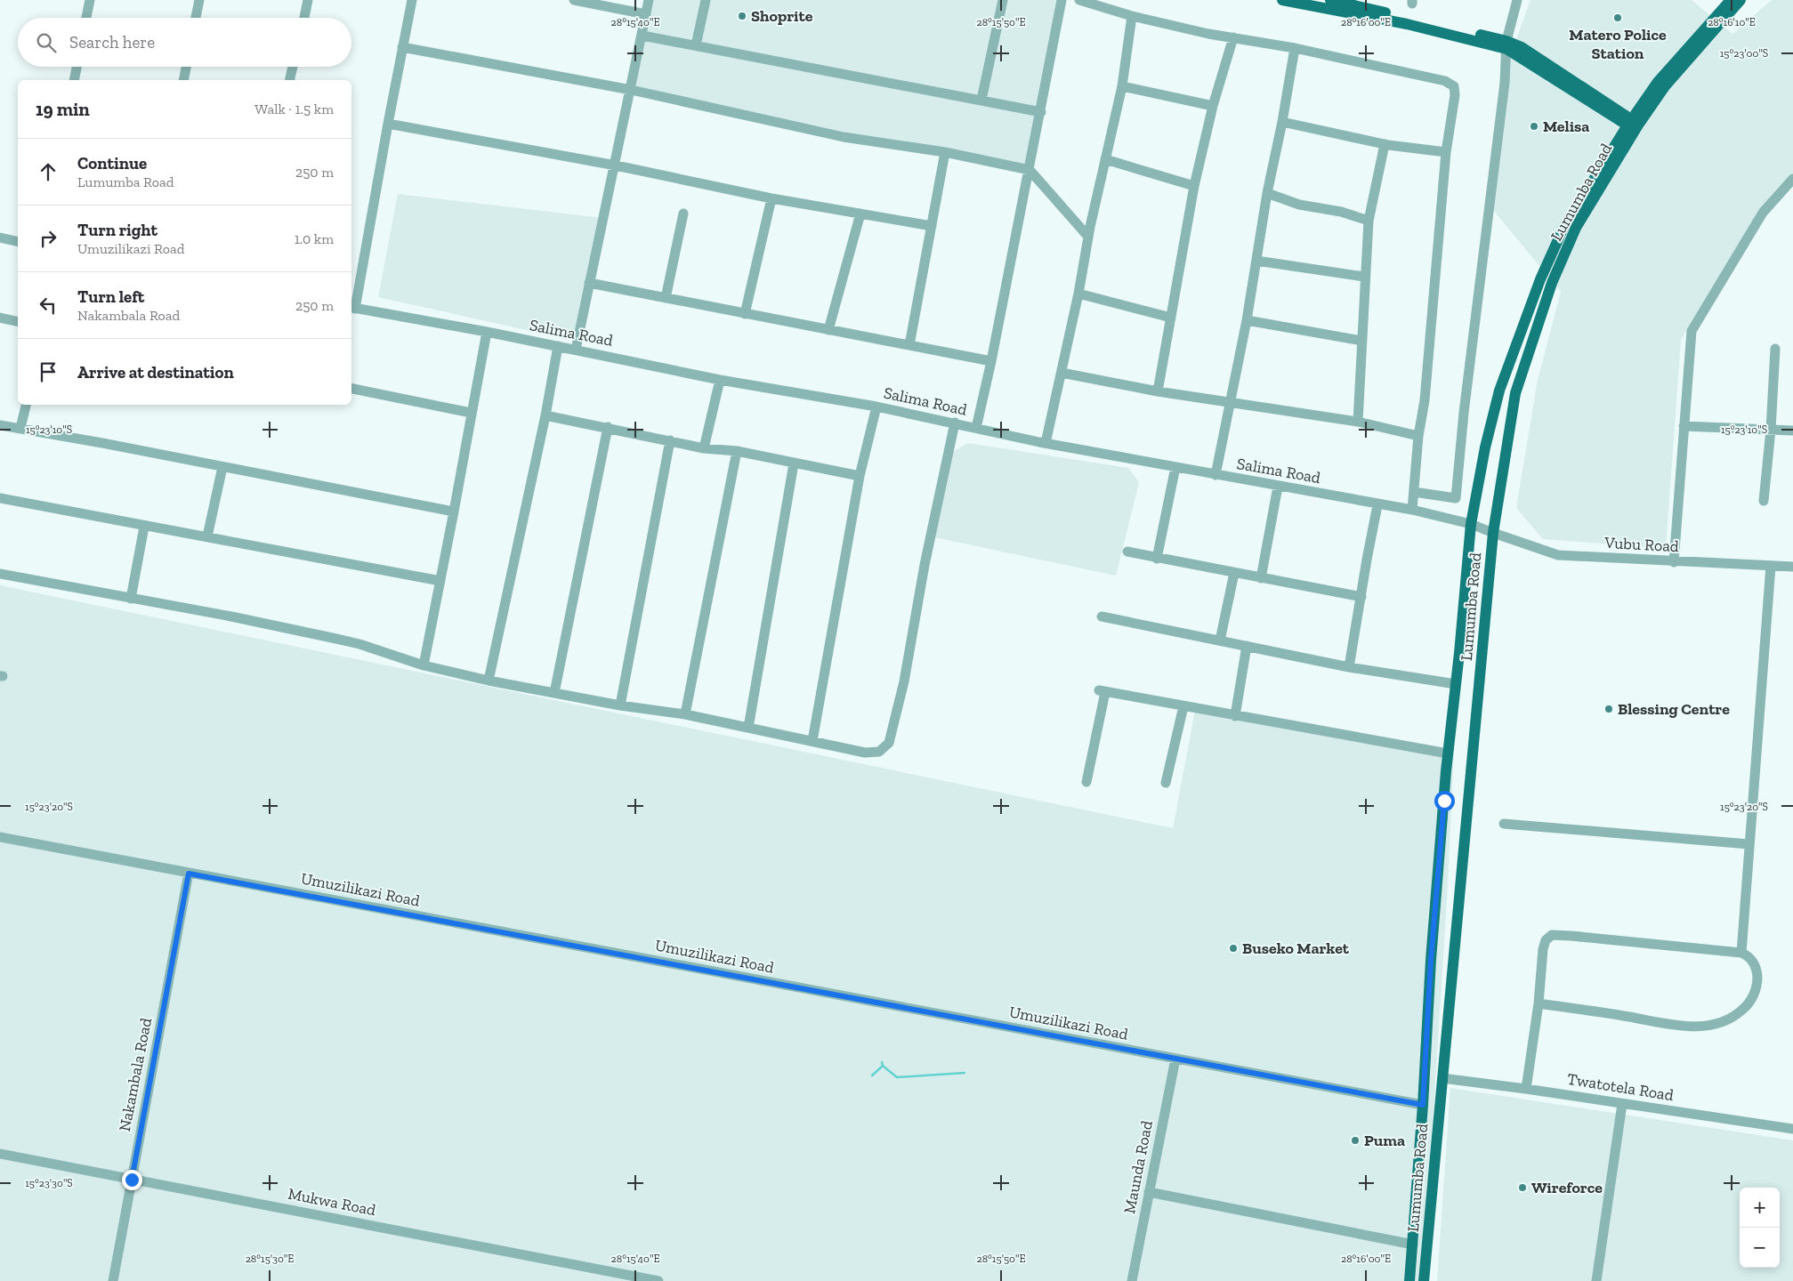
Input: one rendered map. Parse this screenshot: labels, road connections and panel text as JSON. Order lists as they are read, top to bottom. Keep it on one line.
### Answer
{"streets":{"main road":["Lumumba Road"],"street":["Salima Road","Vubu Road","Umuzilikazi Road","Nakambala Road","Twatotela Road","Maunda Road","Mukwa Road"]},"crossings":[["Lumumba Road","Salima Road"],["Lumumba Road","Vubu Road"],["Lumumba Road","Umuzilikazi Road"],["Lumumba Road","Twatotela Road"],["Salima Road","Vubu Road"],["Umuzilikazi Road","Nakambala Road"],["Umuzilikazi Road","Maunda Road"],["Nakambala Road","Mukwa Road"]],"places":["Shoprite","Matero Police Station","Melisa","Blessing Centre","Buseko Market","Puma","Wireforce"],"page":{"search":"Search here","heading":["19 min","Walk · 1.5 km"],"list":[["Continue","Lumumba Road","250 m"],["Turn right","Umuzilikazi Road","1.0 km"],["Turn left","Nakambala Road","250 m"],"Arrive at destination"],"map_buttons":["+","−"]},"coordinates":["28°15'40\"E","28°15'50\"E","28°16'00\"E","28°16'10\"E","15°23'00\"S","15°23'10\"S","15°23'20\"S","15°23'30\"S","28°15'30\"E"]}
